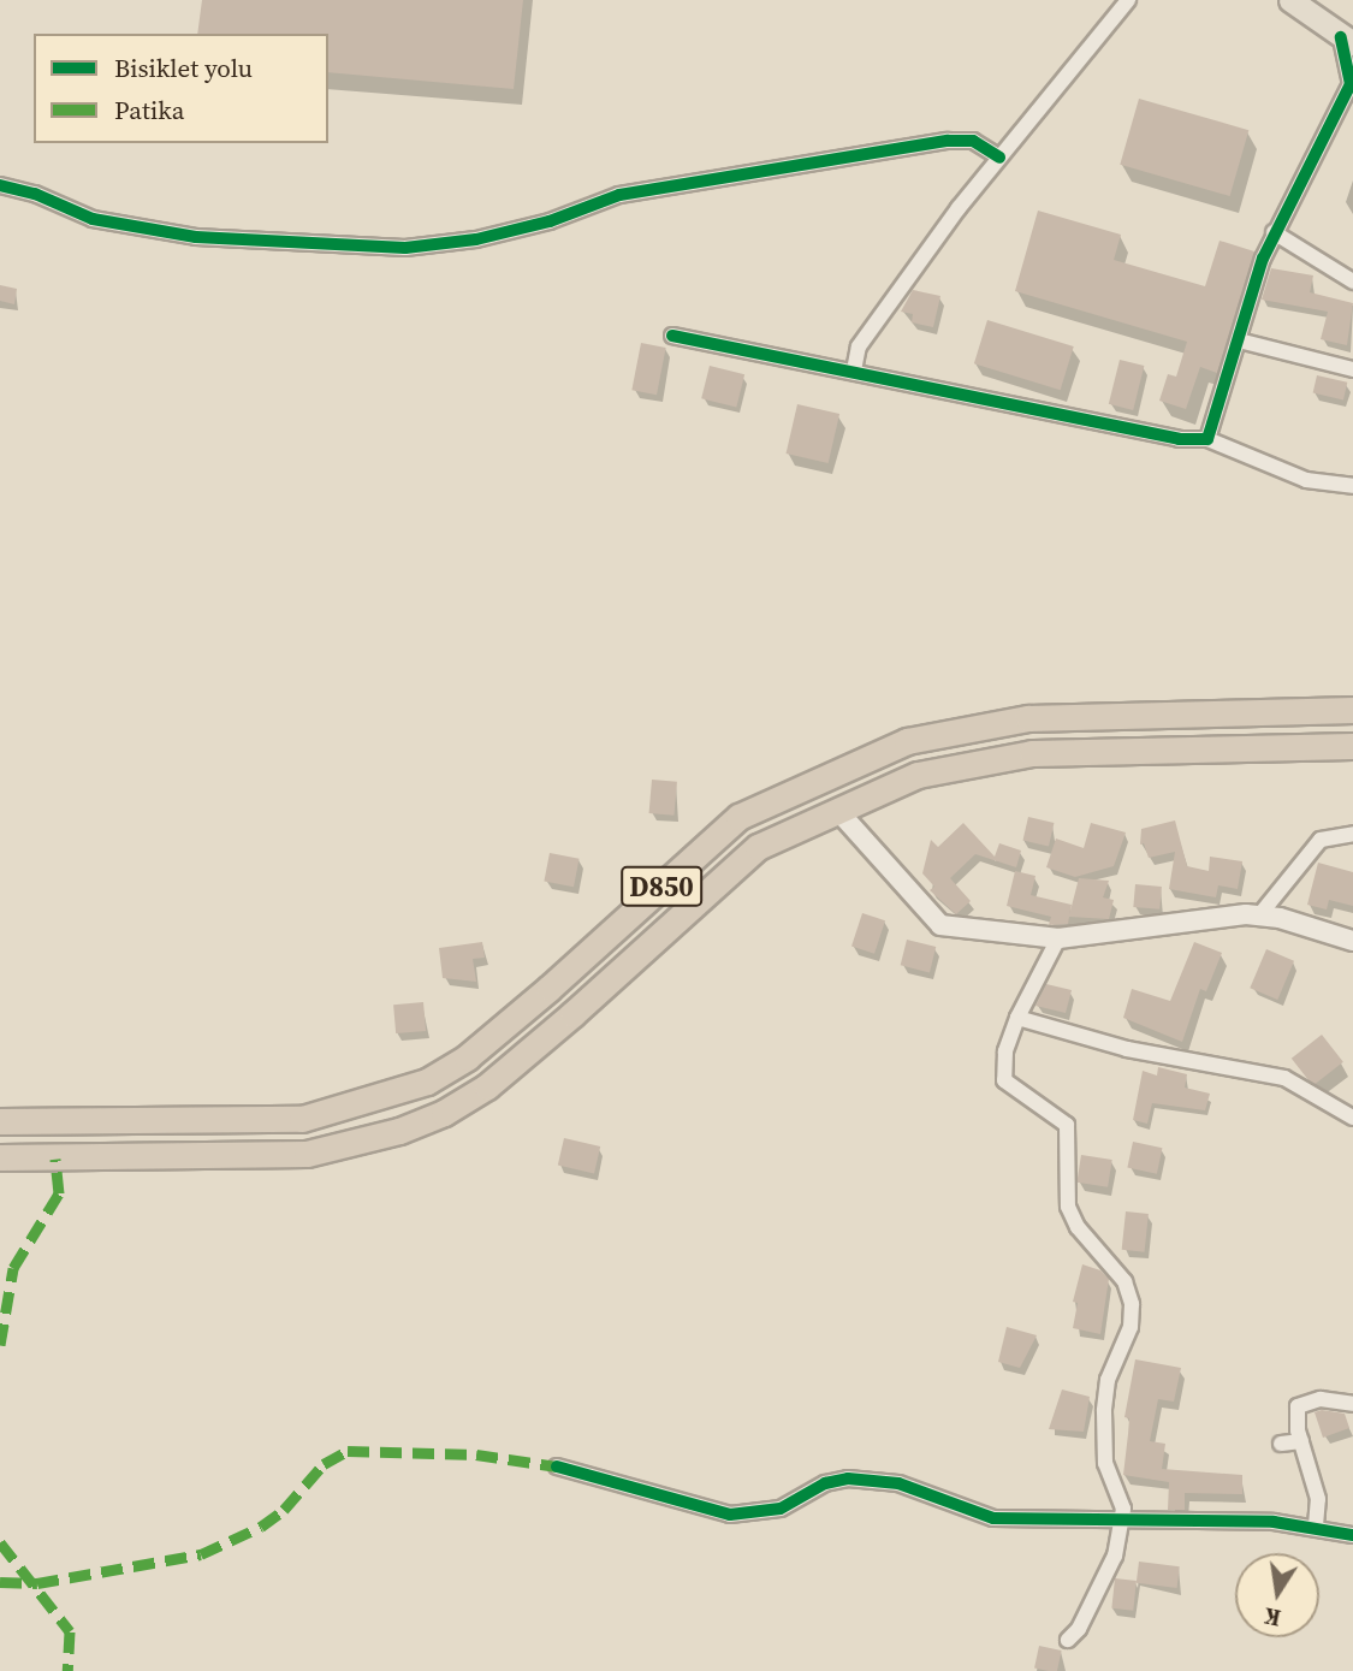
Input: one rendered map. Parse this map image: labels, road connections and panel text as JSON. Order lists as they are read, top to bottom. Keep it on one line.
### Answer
{"streets":{"highway":["D850"]},"legend":["Bisiklet yolu","Patika"],"north":"bottom"}
